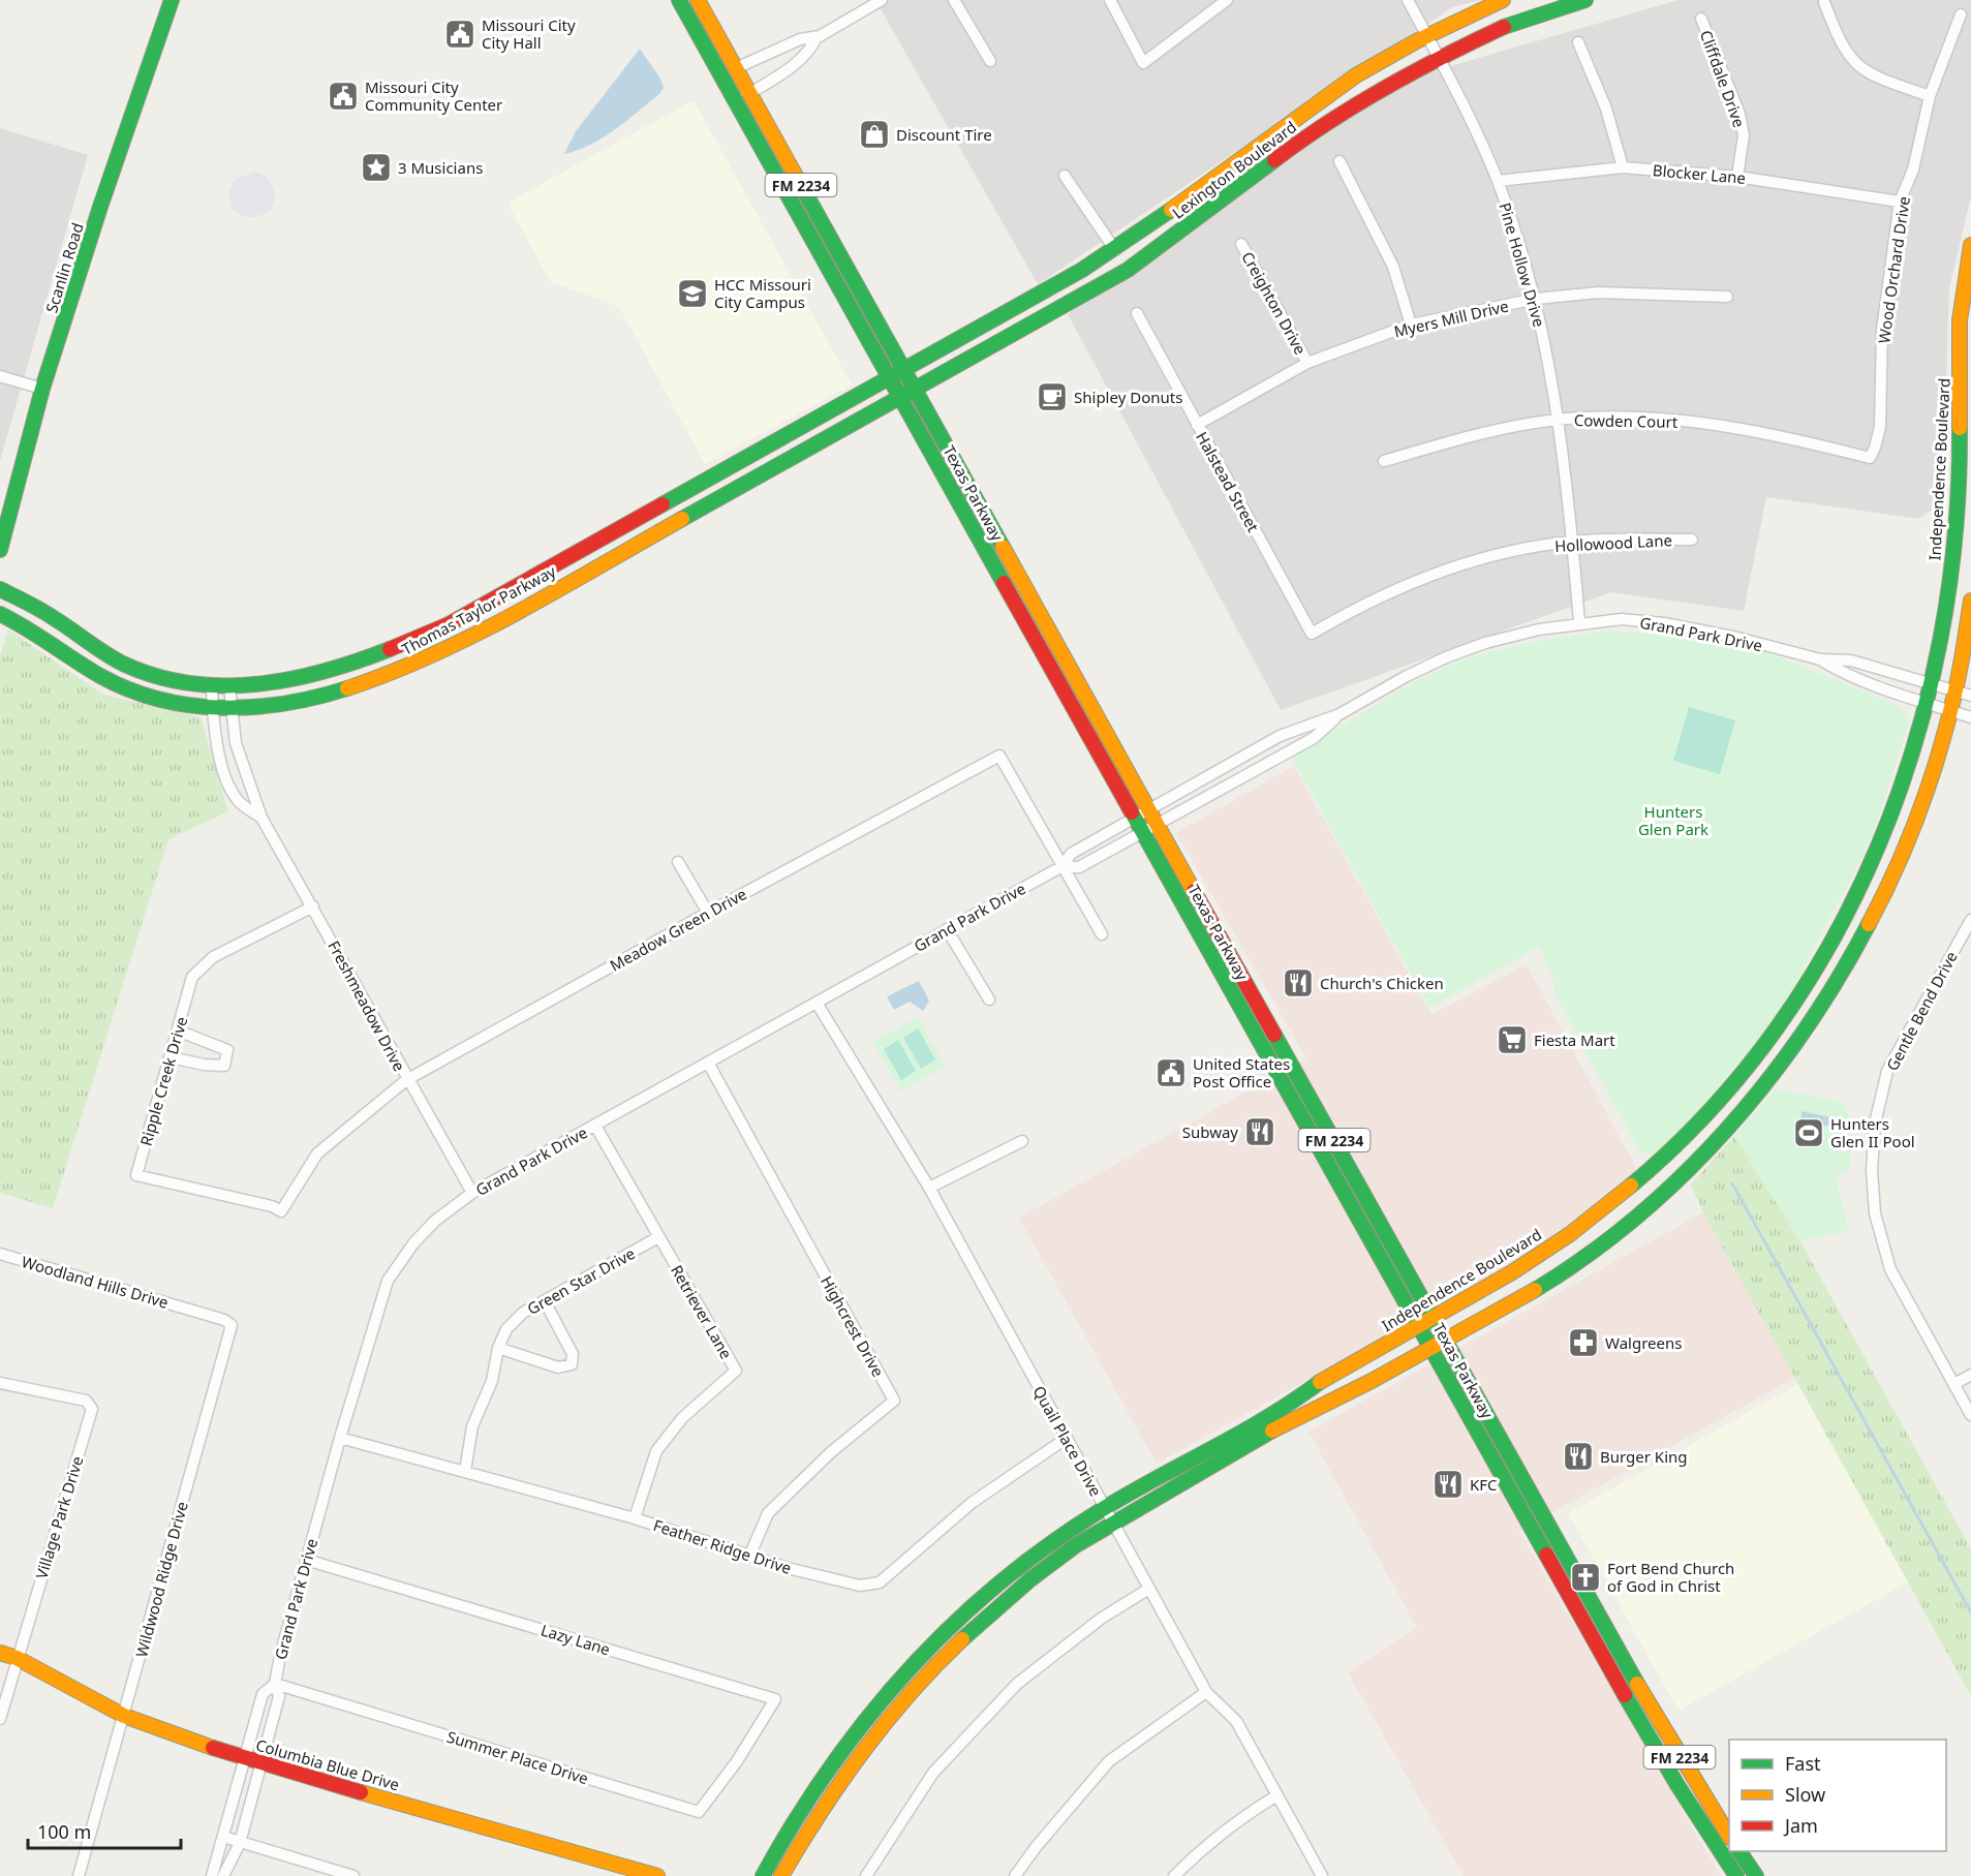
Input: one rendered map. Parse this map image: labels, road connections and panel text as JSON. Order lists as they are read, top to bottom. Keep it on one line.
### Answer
{"streets":{"main road":["Lexington Boulevard","FM 2234","Scanlin Road","Independence Boulevard","Texas Parkway","Thomas Taylor Parkway","Columbia Blue Drive"],"street":["Cliffdale Drive","Blocker Lane","Pine Hollow Drive","Wood Orchard Drive","Creighton Drive","Myers Mill Drive","Cowden Court","Halstead Street","Hollowood Lane","Grand Park Drive","Meadow Green Drive","Freshmeadow Drive","Gentle Bend Drive","Ripple Creek Drive","Green Star Drive","Woodland Hills Drive","Retriever Lane","Highcrest Drive","Quail Place Drive","Village Park Drive","Feather Ridge Drive","Wildwood Ridge Drive","Lazy Lane","Summer Place Drive"]},"crossings":[["Cliffdale Drive","Blocker Lane"],["Lexington Boulevard","Pine Hollow Drive"],["Lexington Boulevard","Texas Parkway"],["Lexington Boulevard","Thomas Taylor Parkway"],["Blocker Lane","Pine Hollow Drive"],["Blocker Lane","Wood Orchard Drive"],["Pine Hollow Drive","Myers Mill Drive"],["Pine Hollow Drive","Cowden Court"],["Pine Hollow Drive","Hollowood Lane"],["Pine Hollow Drive","Grand Park Drive"],["Wood Orchard Drive","Cowden Court"],["Creighton Drive","Myers Mill Drive"],["Myers Mill Drive","Halstead Street"],["Independence Boulevard","Texas Parkway"],["Independence Boulevard","Grand Park Drive"],["Independence Boulevard","Quail Place Drive"],["Halstead Street","Hollowood Lane"],["Texas Parkway","Thomas Taylor Parkway"],["Texas Parkway","Grand Park Drive"],["Thomas Taylor Parkway","Freshmeadow Drive"],["Grand Park Drive","Meadow Green Drive"],["Grand Park Drive","Freshmeadow Drive"],["Grand Park Drive","Retriever Lane"],["Grand Park Drive","Highcrest Drive"],["Grand Park Drive","Quail Place Drive"],["Grand Park Drive","Feather Ridge Drive"],["Grand Park Drive","Lazy Lane"],["Grand Park Drive","Summer Place Drive"],["Grand Park Drive","Columbia Blue Drive"],["Meadow Green Drive","Freshmeadow Drive"],["Meadow Green Drive","Ripple Creek Drive"],["Freshmeadow Drive","Ripple Creek Drive"],["Green Star Drive","Retriever Lane"],["Green Star Drive","Feather Ridge Drive"],["Woodland Hills Drive","Wildwood Ridge Drive"],["Retriever Lane","Feather Ridge Drive"],["Highcrest Drive","Feather Ridge Drive"],["Quail Place Drive","Feather Ridge Drive"],["Village Park Drive","Columbia Blue Drive"],["Wildwood Ridge Drive","Columbia Blue Drive"],["Lazy Lane","Summer Place Drive"]],"parks":["Hunters Glen Park"],"places":{"public building":["Missouri City City Hall","Missouri City Community Center","United States Post Office"],"shop":["Discount Tire"],"place":["3 Musicians"],"school or university":["HCC Missouri City Campus"],"cafe":["Shipley Donuts"],"restaurant":["Church's Chicken","Subway","Burger King","KFC"],"supermarket":["Fiesta Mart"],"sports":["Hunters Glen II Pool"],"pharmacy":["Walgreens"],"church":["Fort Bend Church of God in Christ"]},"legend":["Fast","Slow","Jam"],"scale_bar":"100 m"}
